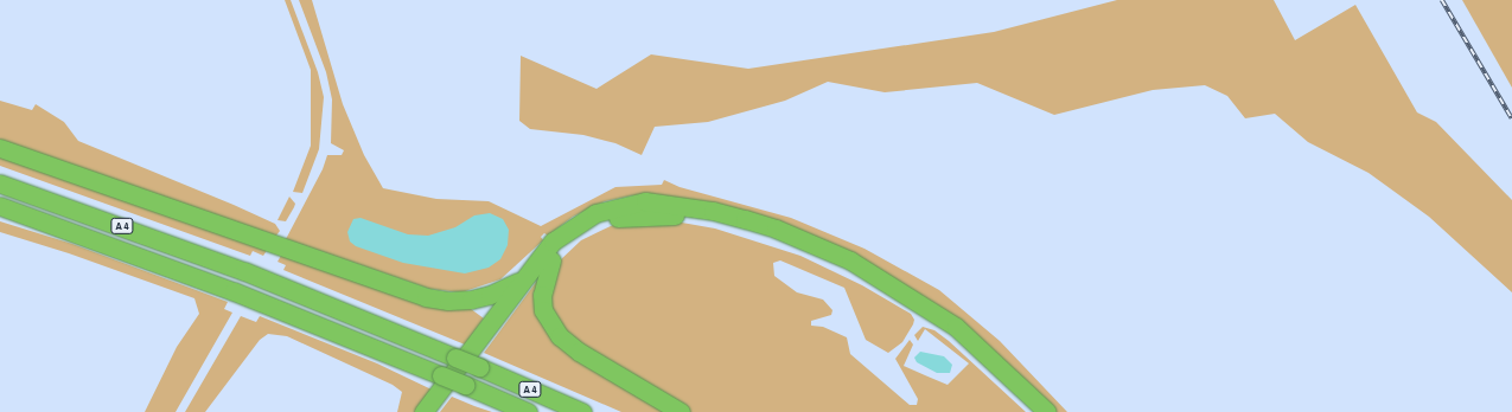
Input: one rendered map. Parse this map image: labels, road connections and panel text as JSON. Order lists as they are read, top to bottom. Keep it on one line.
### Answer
{"streets":{"highway":["A 4"]}}
